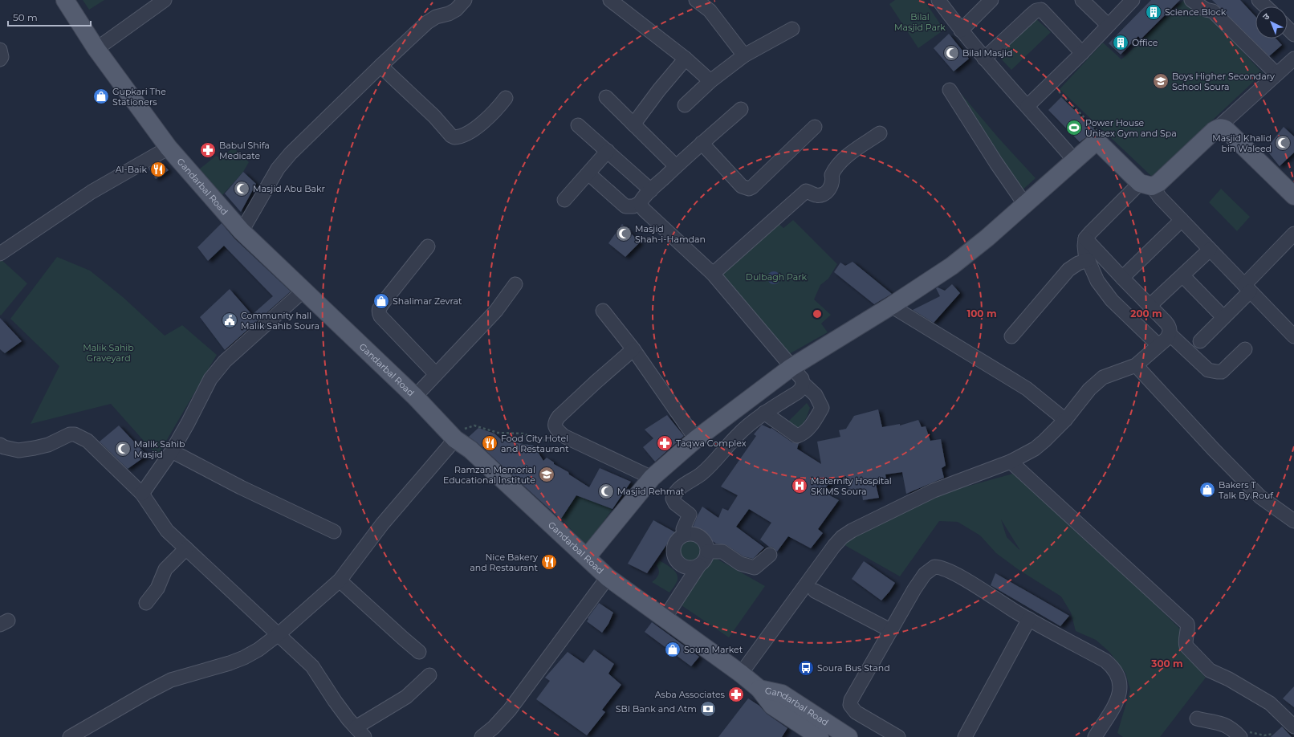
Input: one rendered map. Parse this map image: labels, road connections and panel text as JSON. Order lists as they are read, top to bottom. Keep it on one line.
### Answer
{"streets":{"main road":["Gandarbal Road"]},"parks":["Bilal Masjid Park","Dulbagh Park","Malik Sahib Graveyard"],"places":{"building":["Science Block","Office"],"mosque":["Bilal Masjid","Masjid Khalid bin Waleed","Masjid Abu Bakr","Masjid Shah-i-Hamdan","Malik Sahib Masjid","Masjid Rehmat"],"school or university":["Boys Higher Secondary School Soura","Ramzan Memorial Educational Institute"],"shop":["Gupkari The Stationers","Shalimar Zevrat","Bakers T Talk By Rouf","Soura Market"],"sports":["Power House Unisex Gym and Spa"],"pharmacy":["Babul Shifa Medicate","Taqwa Complex","Asba Associates"],"restaurant":["Al-Baik","Food City Hotel and Restaurant","Nice Bakery and Restaurant"],"public building":["Community hall Malik Sahib Soura"],"hospital":["Maternity Hospital SKIMS Soura"],"bus stop":["Soura Bus Stand"],"bank":["SBI Bank and Atm"]},"scale_bar":"50 m","north":"top left","rings":["100 m","200 m","300 m"]}
